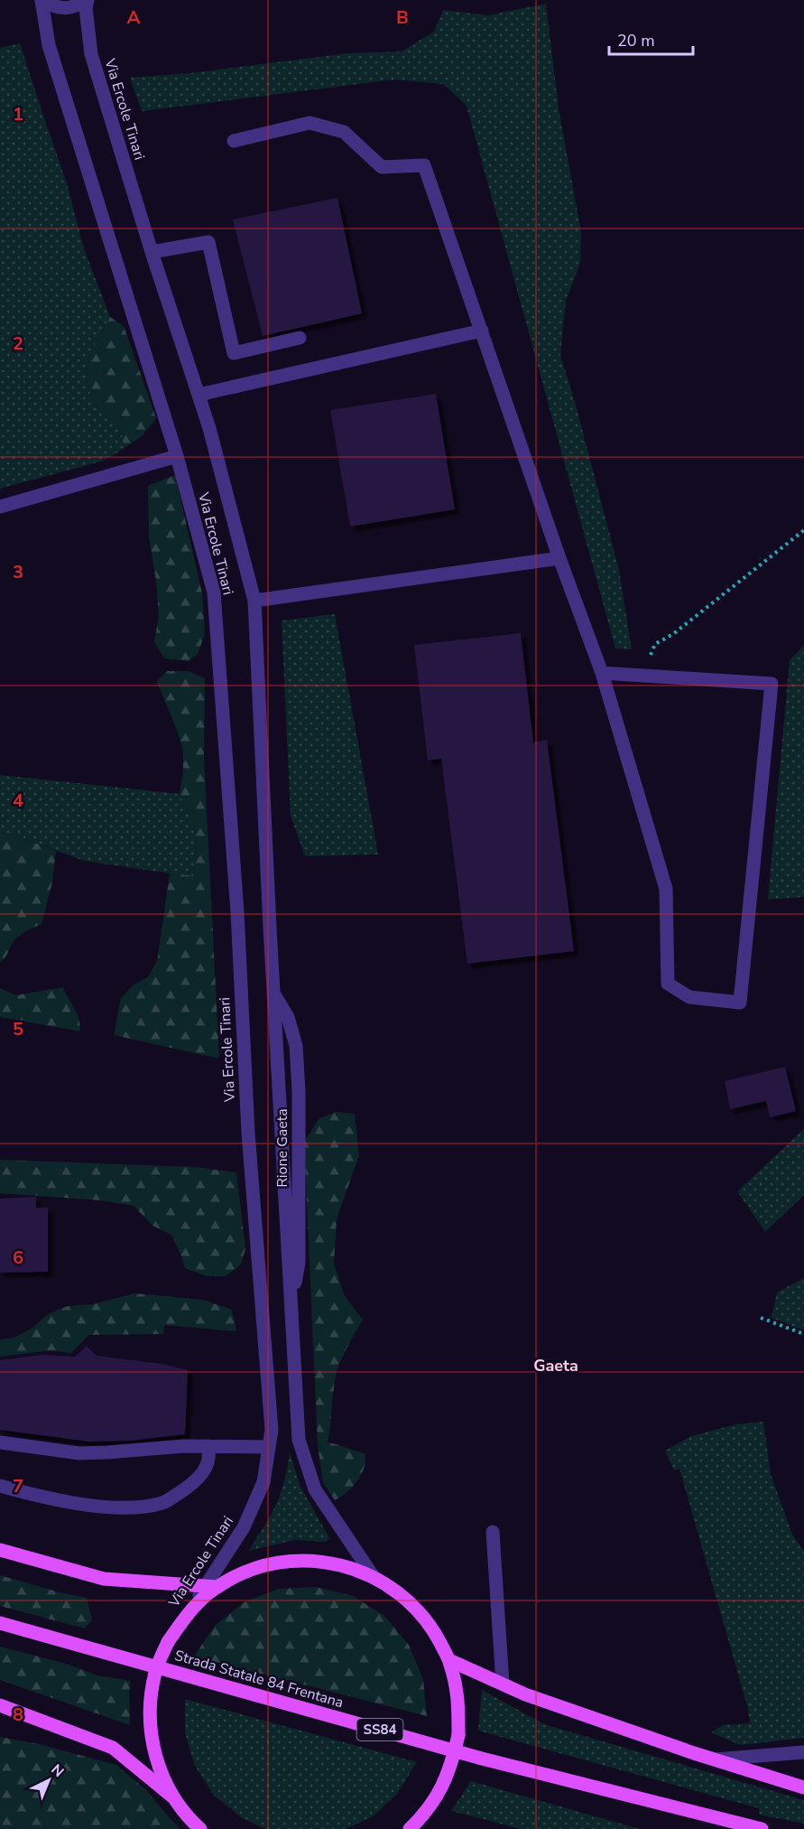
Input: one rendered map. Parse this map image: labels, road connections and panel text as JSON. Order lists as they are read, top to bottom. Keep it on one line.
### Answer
{"streets":{"main road":["Via Ercole Tinari","Strada Statale 84 Frentana","SS84"],"street":["Rione Gaeta"]},"crossings":[["Via Ercole Tinari","Rione Gaeta"]],"districts":["Gaeta"],"scale_bar":"20 m","north":"top right","grid":{"columns":["A","B"],"rows":["1","2","3","4","5","6","7","8"]}}
